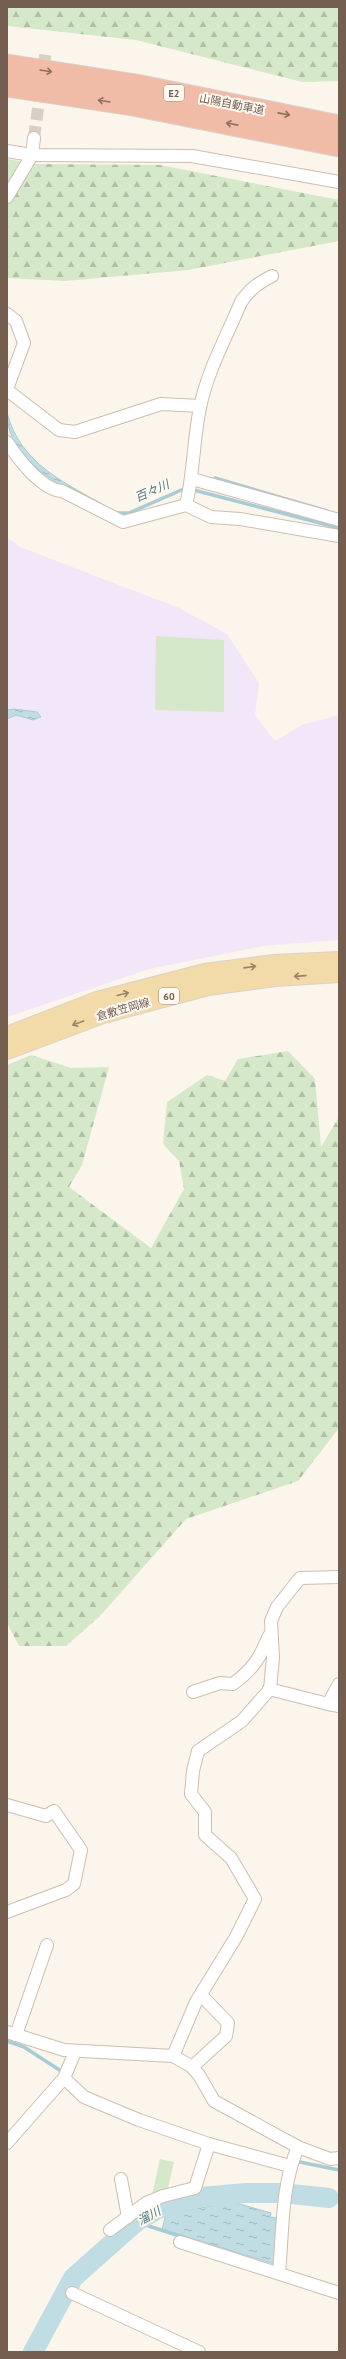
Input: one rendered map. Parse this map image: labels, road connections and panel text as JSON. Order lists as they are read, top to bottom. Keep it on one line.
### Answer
{"streets":{"highway":["E2","山陽自動車道"],"main road":["60","倉敷笠岡線"]},"water":["百々川","溜川"]}
